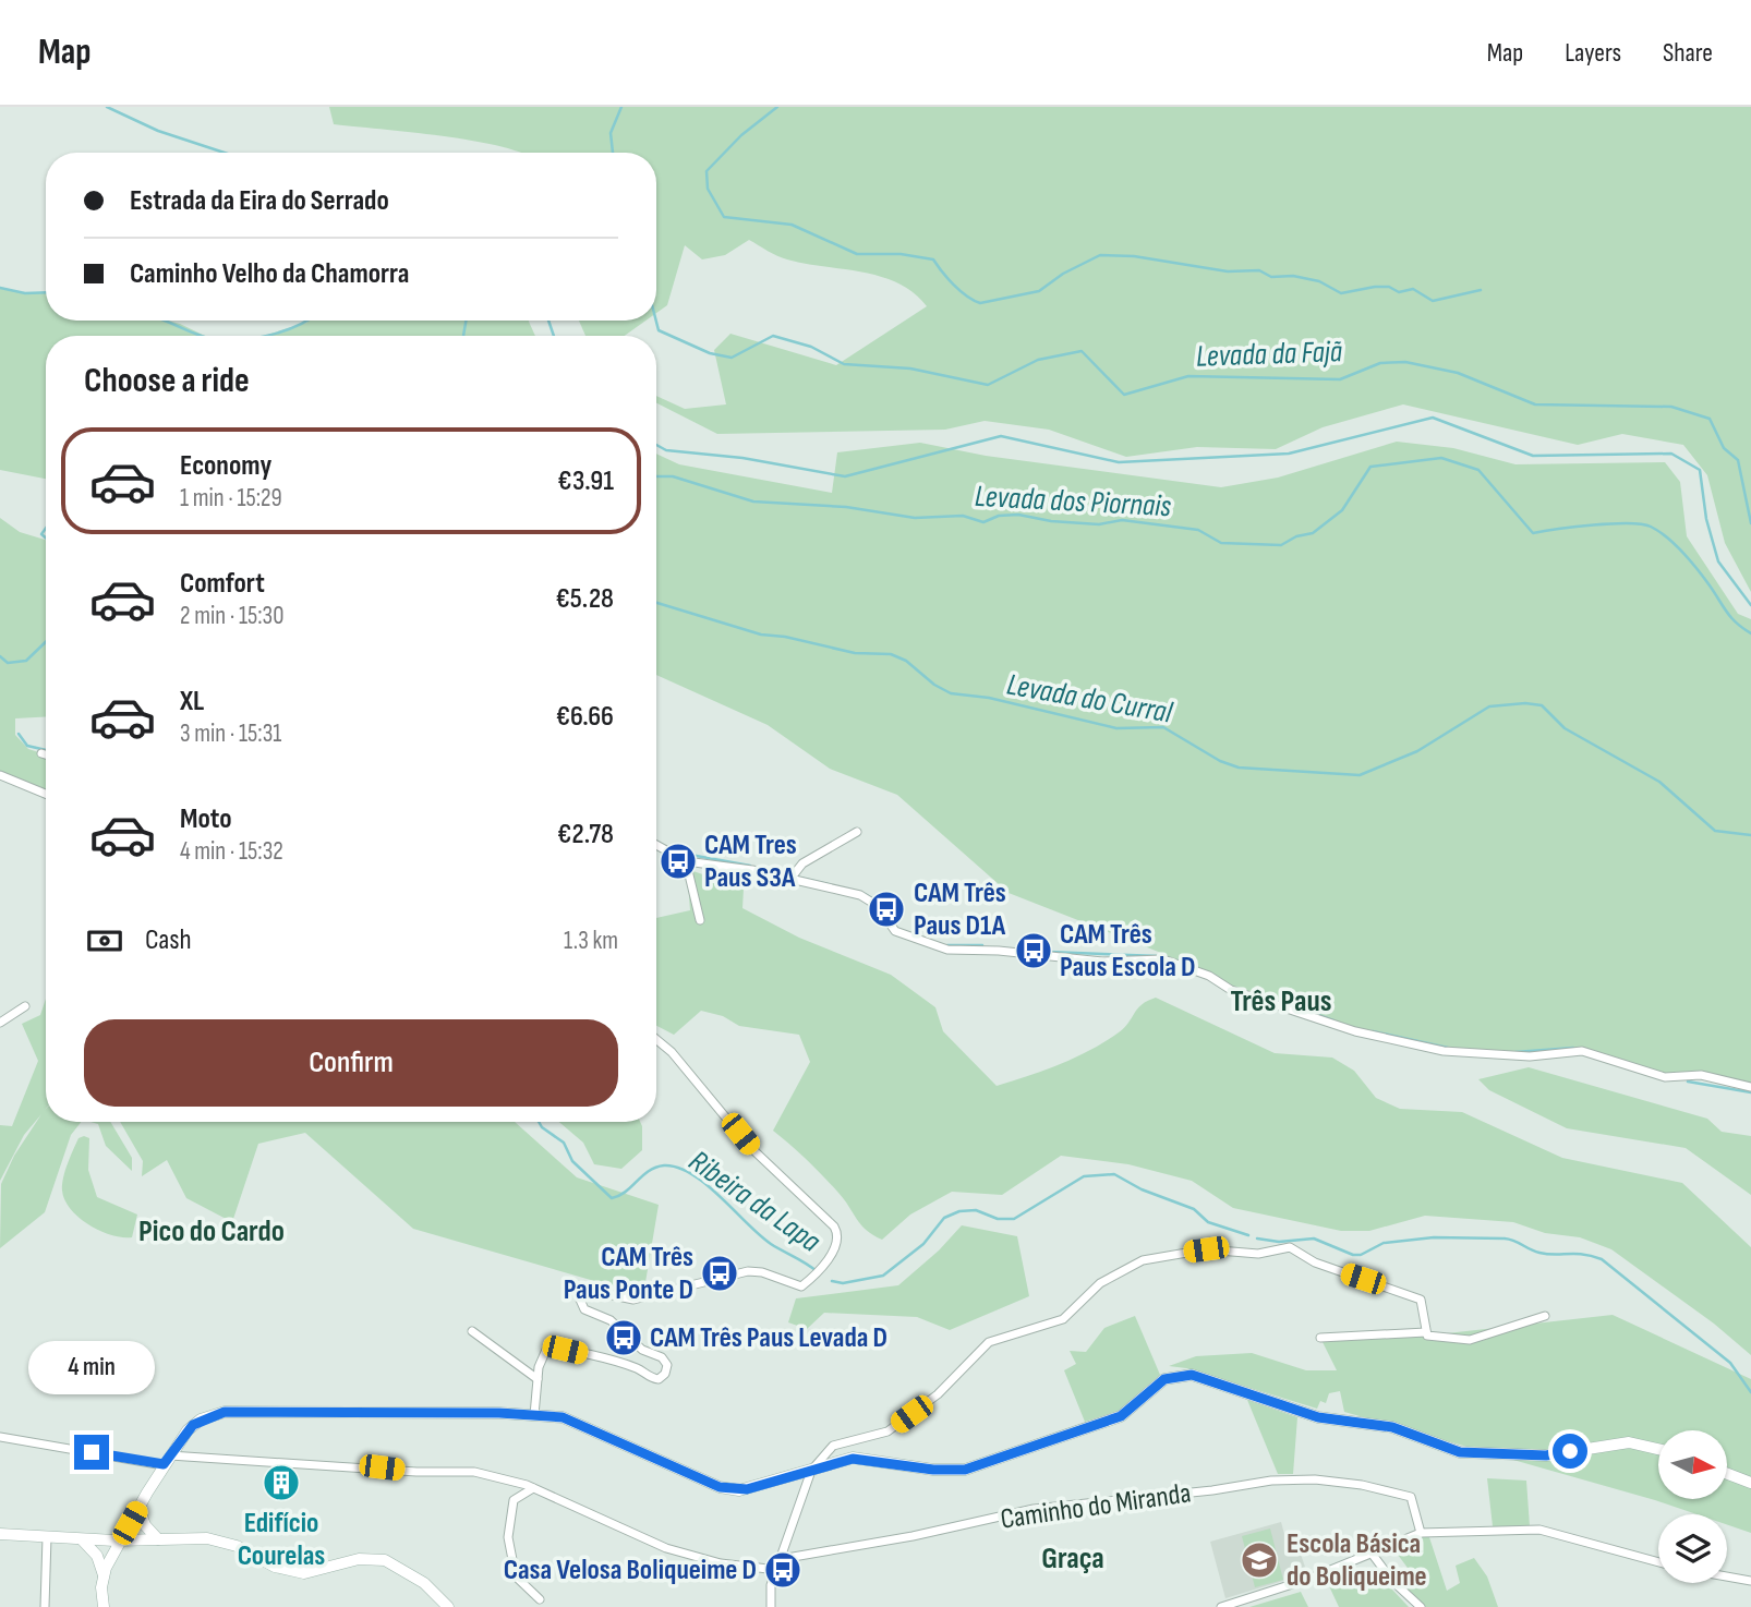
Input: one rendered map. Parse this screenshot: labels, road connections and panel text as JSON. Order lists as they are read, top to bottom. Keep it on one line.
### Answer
{"streets":{"street":["Caminho do Miranda"]},"districts":["Três Paus","Pico do Cardo","Graça"],"water":["Levada da Fajã","Levada dos Piornais","Levada do Curral","Ribeira da Lapa"],"places":{"bus stop":["CAM Tres Paus S3A","CAM Três Paus D1A","CAM Três Paus Escola D","CAM Três Paus Ponte D","CAM Três Paus Levada D","Casa Velosa Boliqueime D"],"building":["Edifício Courelas"],"school or university":["Escola Básica do Boliqueime"]},"north":"right","page":{"header":"Map","nav":["Map","Layers","Share"],"banner":["Estrada da Eira do Serrado","Caminho Velho da Chamorra"],"heading":"Choose a ride","list":[{"name":"Economy","note":"1 min · 15:29","value":"€3.91"},{"name":"Comfort","note":"2 min · 15:30","value":"€5.28"},{"name":"XL","note":"3 min · 15:31","value":"€6.66"},{"name":"Moto","note":"4 min · 15:32","value":"€2.78"}],"pay":["Cash","1.3 km"],"buttons":"Confirm","bubble":"4 min"}}
